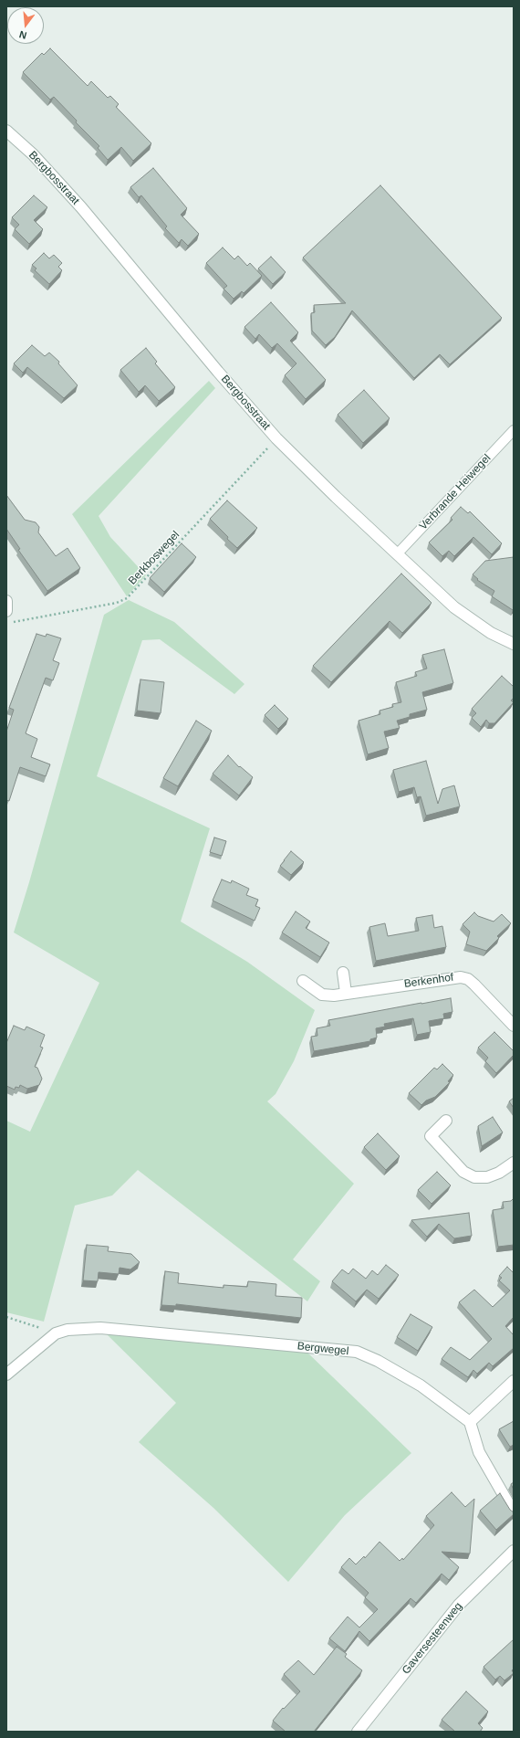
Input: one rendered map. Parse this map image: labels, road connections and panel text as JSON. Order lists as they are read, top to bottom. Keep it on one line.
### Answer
{"streets":{"street":["Bergbosstraat","Berkenhof","Bergwegel","Gaversesteenweg"],"lane":["Verbrande Heiwegel"],"path":["Berkboswegel"]},"crossings":[["Bergbosstraat","Verbrande Heiwegel"],["Bergbosstraat","Berkboswegel"]],"north":"bottom"}
